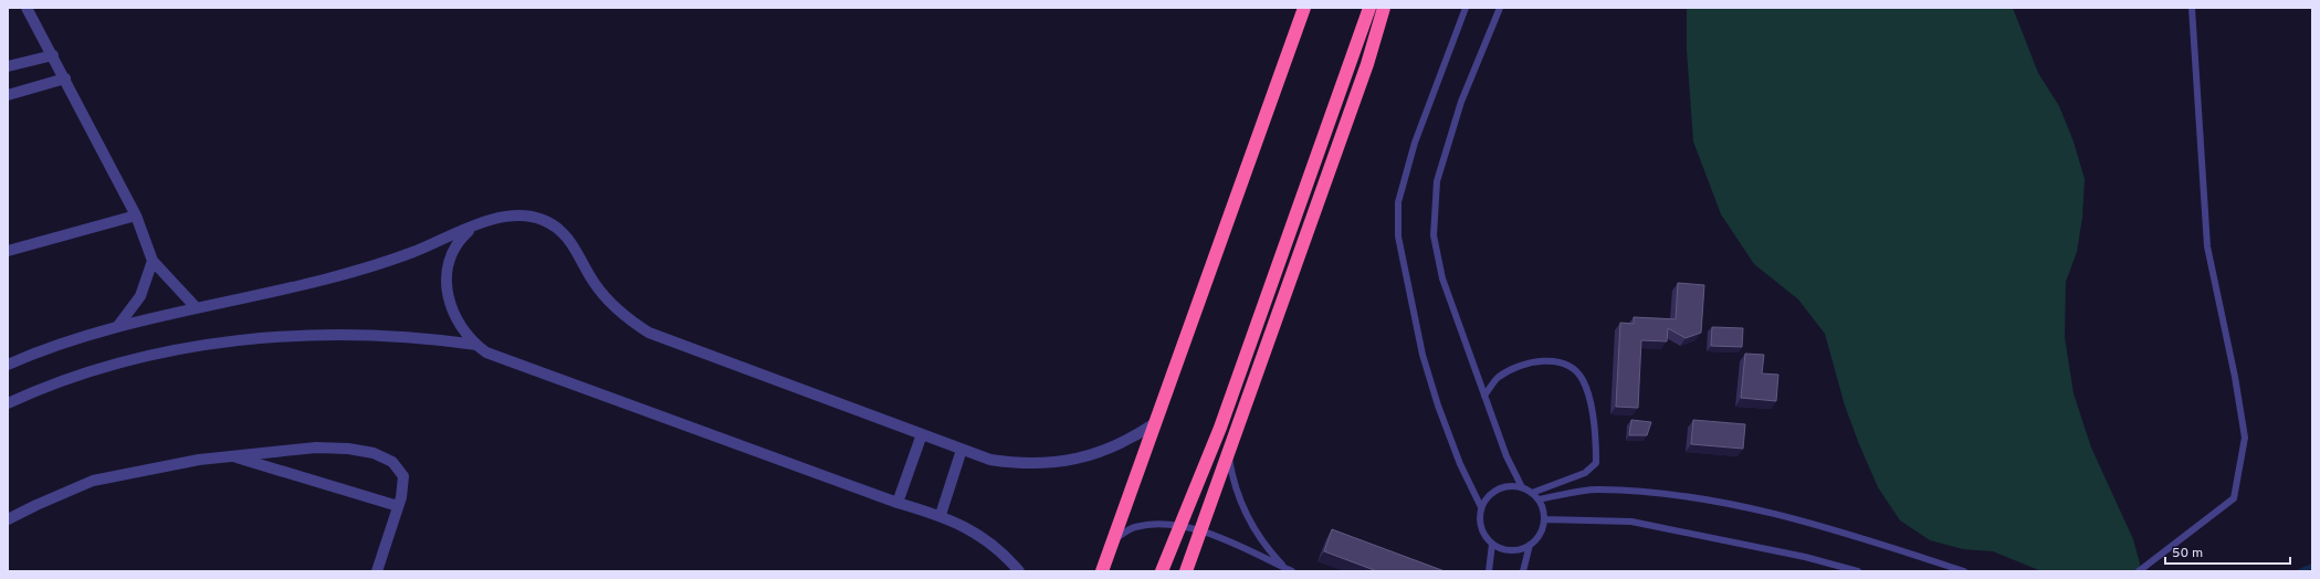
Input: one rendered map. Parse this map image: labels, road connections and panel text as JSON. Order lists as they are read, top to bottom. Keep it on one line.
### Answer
{"scale_bar":"50 m"}
